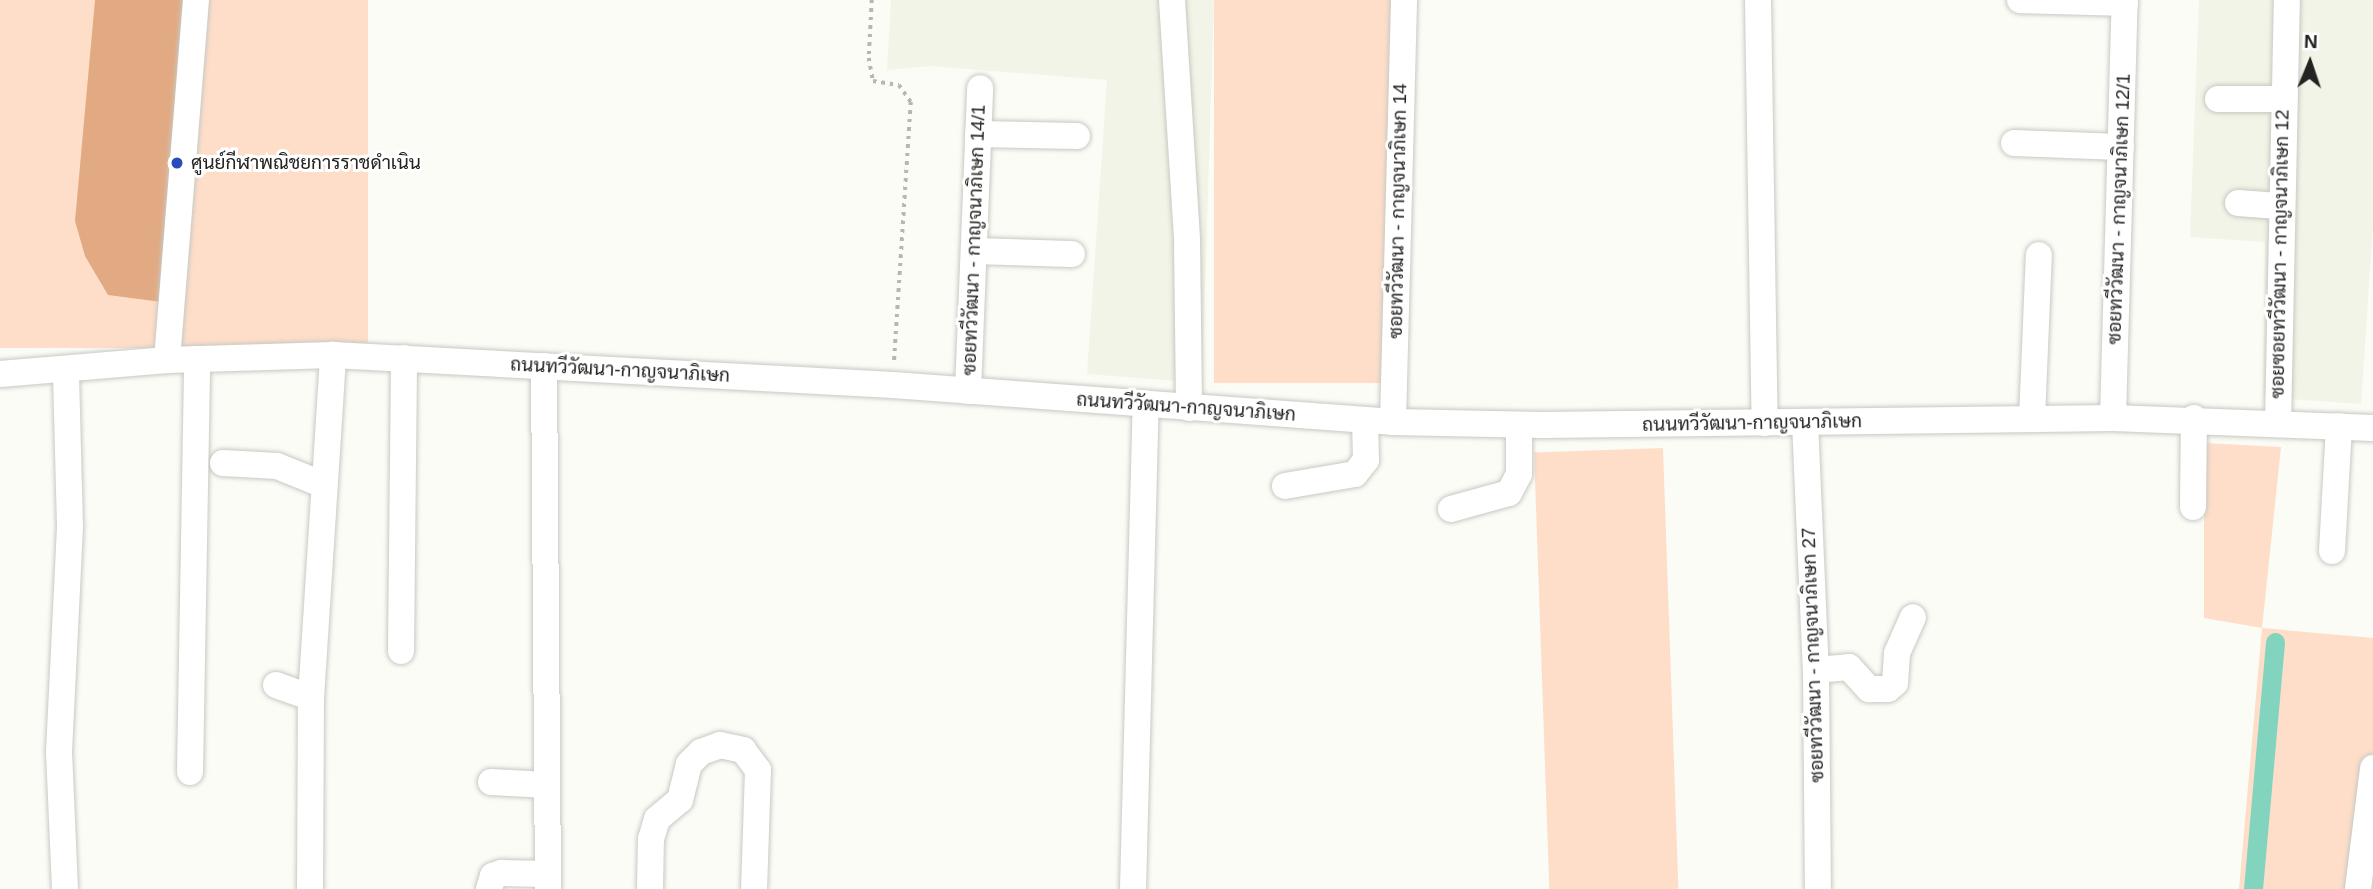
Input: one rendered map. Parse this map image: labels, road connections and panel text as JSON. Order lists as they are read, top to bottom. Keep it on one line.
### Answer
{"streets":{"street":["ซอยทวีวัฒนา - กาญจนาภิเษก 12/1","ซอยทวีวัฒนา - กาญจนาภิเษก 14","ซอยทวีวัฒนา - กาญจนาภิเษก 14/1","ซอยซอยทวีวัฒนา - กาญจนาภิเษก 12","ถนนทวีวัฒนา-กาญจนาภิเษก","ซอยทวีวัฒนา - กาญจนาภิเษก 27"]},"crossings":[["ซอยทวีวัฒนา - กาญจนาภิเษก 12/1","ถนนทวีวัฒนา-กาญจนาภิเษก"],["ซอยทวีวัฒนา - กาญจนาภิเษก 14","ถนนทวีวัฒนา-กาญจนาภิเษก"],["ซอยทวีวัฒนา - กาญจนาภิเษก 14/1","ถนนทวีวัฒนา-กาญจนาภิเษก"],["ซอยซอยทวีวัฒนา - กาญจนาภิเษก 12","ถนนทวีวัฒนา-กาญจนาภิเษก"],["ถนนทวีวัฒนา-กาญจนาภิเษก","ซอยทวีวัฒนา - กาญจนาภิเษก 27"]],"places":["ศูนย์กีฬาพณิชยการราชดำเนิน"],"north":"top"}
